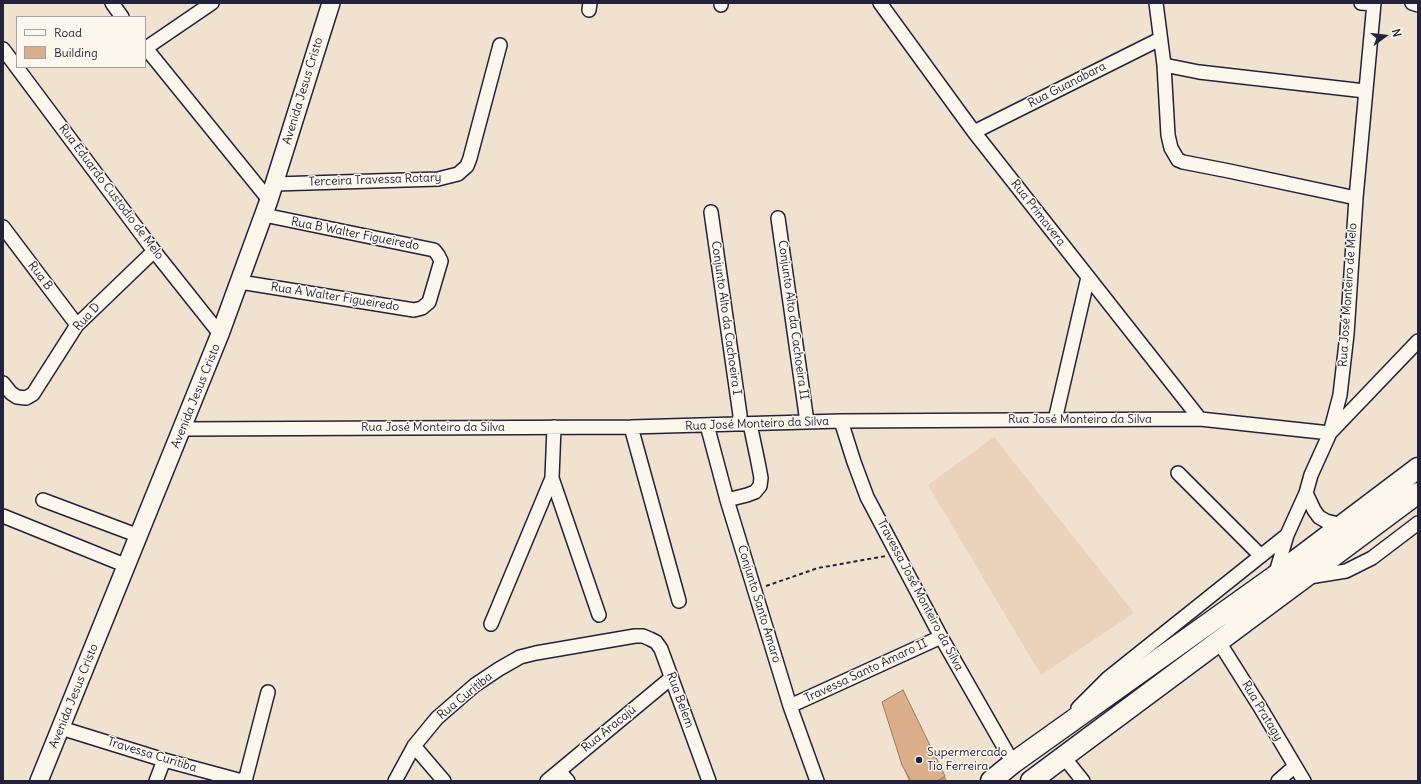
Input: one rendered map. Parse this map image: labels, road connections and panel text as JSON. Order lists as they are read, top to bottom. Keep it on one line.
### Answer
{"streets":{"main road":["Avenida Jesus Cristo"],"street":["Rua Guanabara","Terceira Travessa Rotary","Rua Eduardo Custodio de Melo","Rua Primavera","Rua B Walter Figueiredo","Rua B","Rua José Monteiro de Melo","Rua A Walter Figueiredo","Rua D","Conjunto Alto da Cachoeira I","Conjunto Alto da Cachoeira II","Rua José Monteiro da Silva","Travessa José Monteiro da Silva","Conjunto Santo Amaro","Travessa Santo Amaro II","Rua Curitiba","Rua Belem","Rua Pratagy","Rua Aracajú","Travessa Curitiba"]},"crossings":[["Rua Guanabara","Rua Primavera"],["Avenida Jesus Cristo","Terceira Travessa Rotary"],["Avenida Jesus Cristo","Rua Eduardo Custodio de Melo"],["Avenida Jesus Cristo","Rua B Walter Figueiredo"],["Avenida Jesus Cristo","Rua A Walter Figueiredo"],["Avenida Jesus Cristo","Rua José Monteiro da Silva"],["Avenida Jesus Cristo","Travessa Curitiba"],["Rua Eduardo Custodio de Melo","Rua D"],["Rua Primavera","Rua José Monteiro da Silva"],["Rua B Walter Figueiredo","Rua A Walter Figueiredo"],["Rua B","Rua D"],["Rua José Monteiro de Melo","Rua José Monteiro da Silva"],["Conjunto Alto da Cachoeira I","Rua José Monteiro da Silva"],["Conjunto Alto da Cachoeira I","Conjunto Santo Amaro"],["Conjunto Alto da Cachoeira II","Rua José Monteiro da Silva"],["Rua José Monteiro da Silva","Travessa José Monteiro da Silva"],["Rua José Monteiro da Silva","Conjunto Santo Amaro"],["Travessa José Monteiro da Silva","Travessa Santo Amaro II"],["Conjunto Santo Amaro","Travessa Santo Amaro II"],["Rua Curitiba","Rua Belem"],["Rua Belem","Rua Aracajú"]],"places":["Supermercado Tio Ferreira"],"legend":["Road","Building"],"north":"right"}
